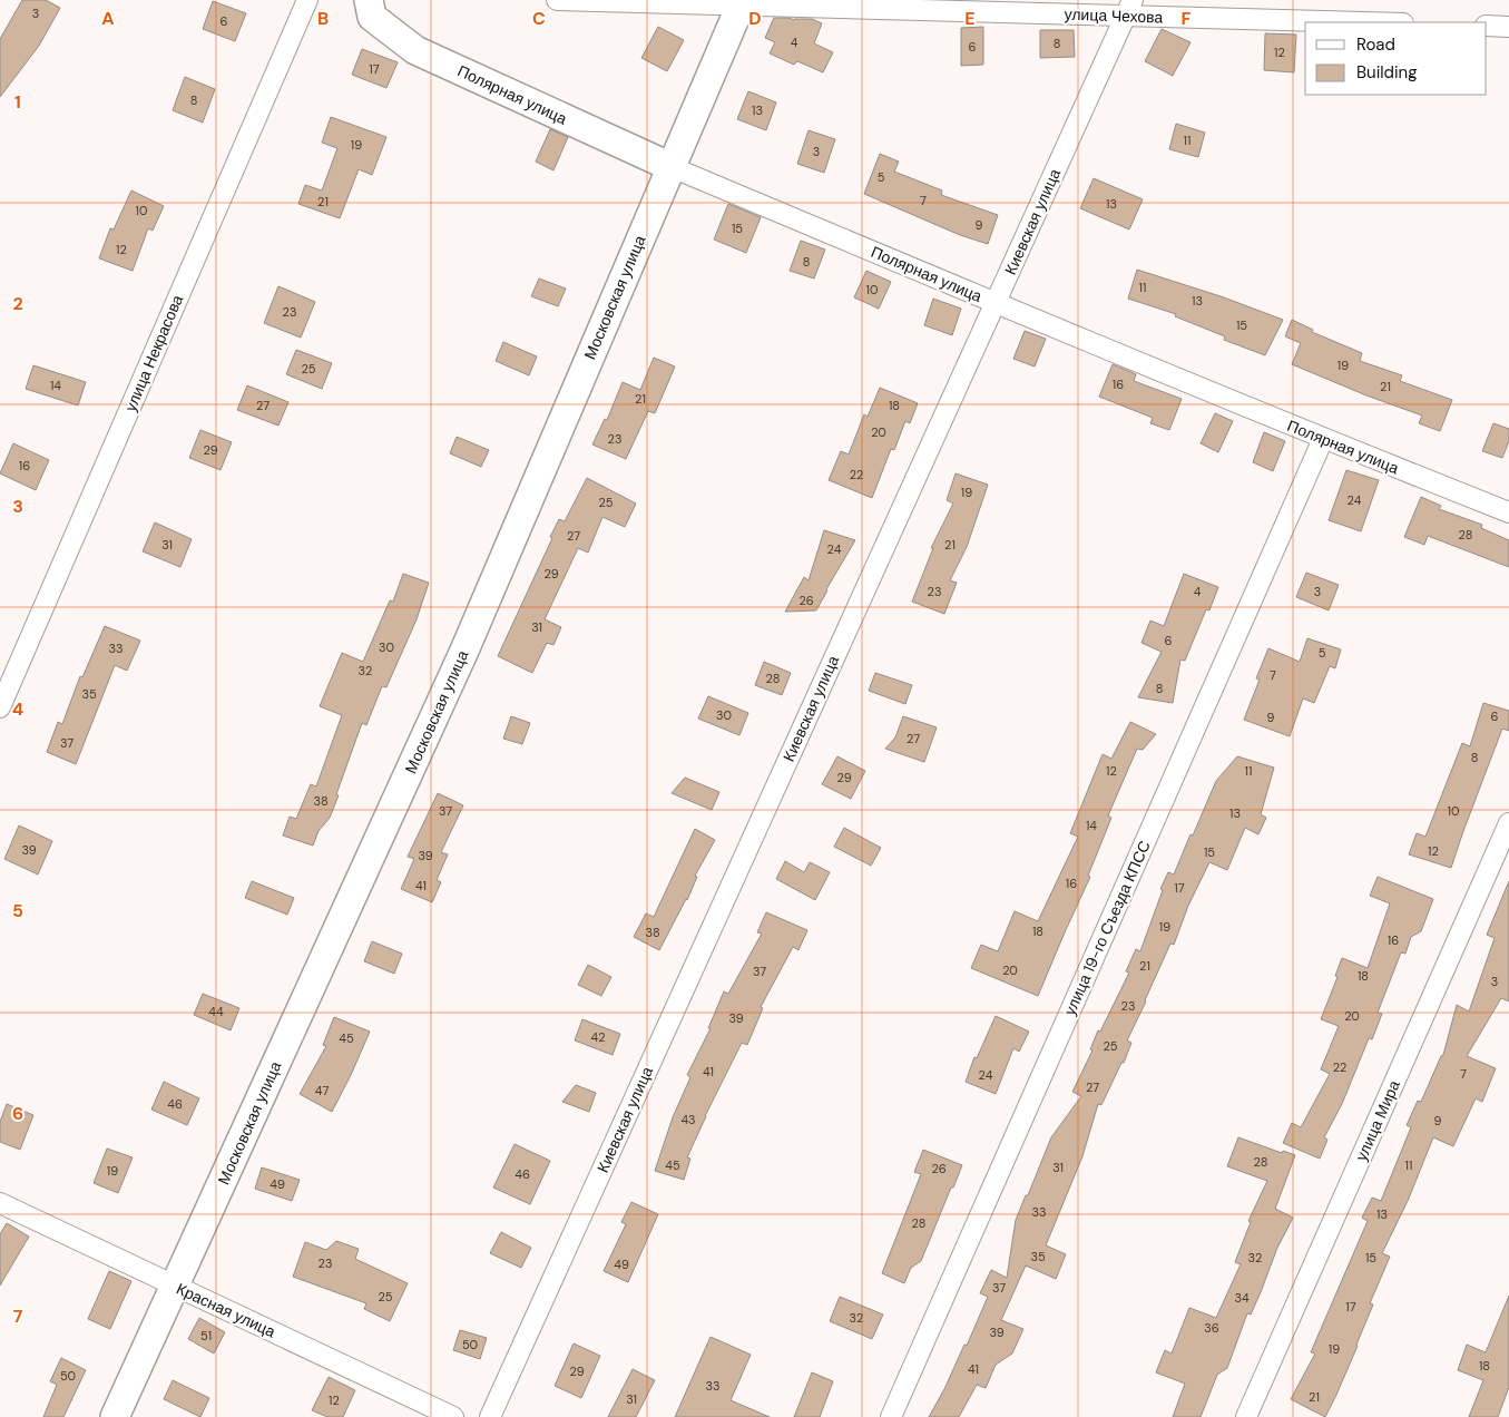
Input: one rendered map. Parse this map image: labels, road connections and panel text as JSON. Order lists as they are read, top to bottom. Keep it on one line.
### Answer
{"streets":{"main road":["Полярная улица","Московская улица"],"street":["улица Чехова","Киевская улица","улица Некрасова","улица 19-го Съезда КПСС","улица Мира","Красная улица"]},"crossings":[["улица Чехова","Киевская улица"],["улица Чехова","Московская улица"],["Полярная улица","Киевская улица"],["Полярная улица","Московская улица"],["Полярная улица","улица 19-го Съезда КПСС"],["Московская улица","Красная улица"]],"house_numbers":["3","6","4","8","6","12","17","8","13","11","19","3","5","7","21","13","10","9","15","12","8","11","10","13","23","15","19","25","16","14","21","21","27","18","20","23","29","16","22","19","24","25","28","27","31","21","24","29","23","4","3","26","31","6","30","33","5","32","7","28","8","35","30","6","9","27","37","8","12","11","29","38","37","10","13","14","39","12","15","39","16","41","17","19","18","38","16","21","20","37","18","3","23","44","20","39","42","45","25","22","41","7","24","27","47","46","43","9","28","45","11","31","26","19","46","49","33","13","28","35","32","15","23","49","37","25","34","17","32","36","39","51","50","19","18","41","29","50","33","21","31","12"],"legend":["Road","Building"],"grid":{"columns":["A","B","C","D","E","F"],"rows":["1","2","3","4","5","6","7"]}}
